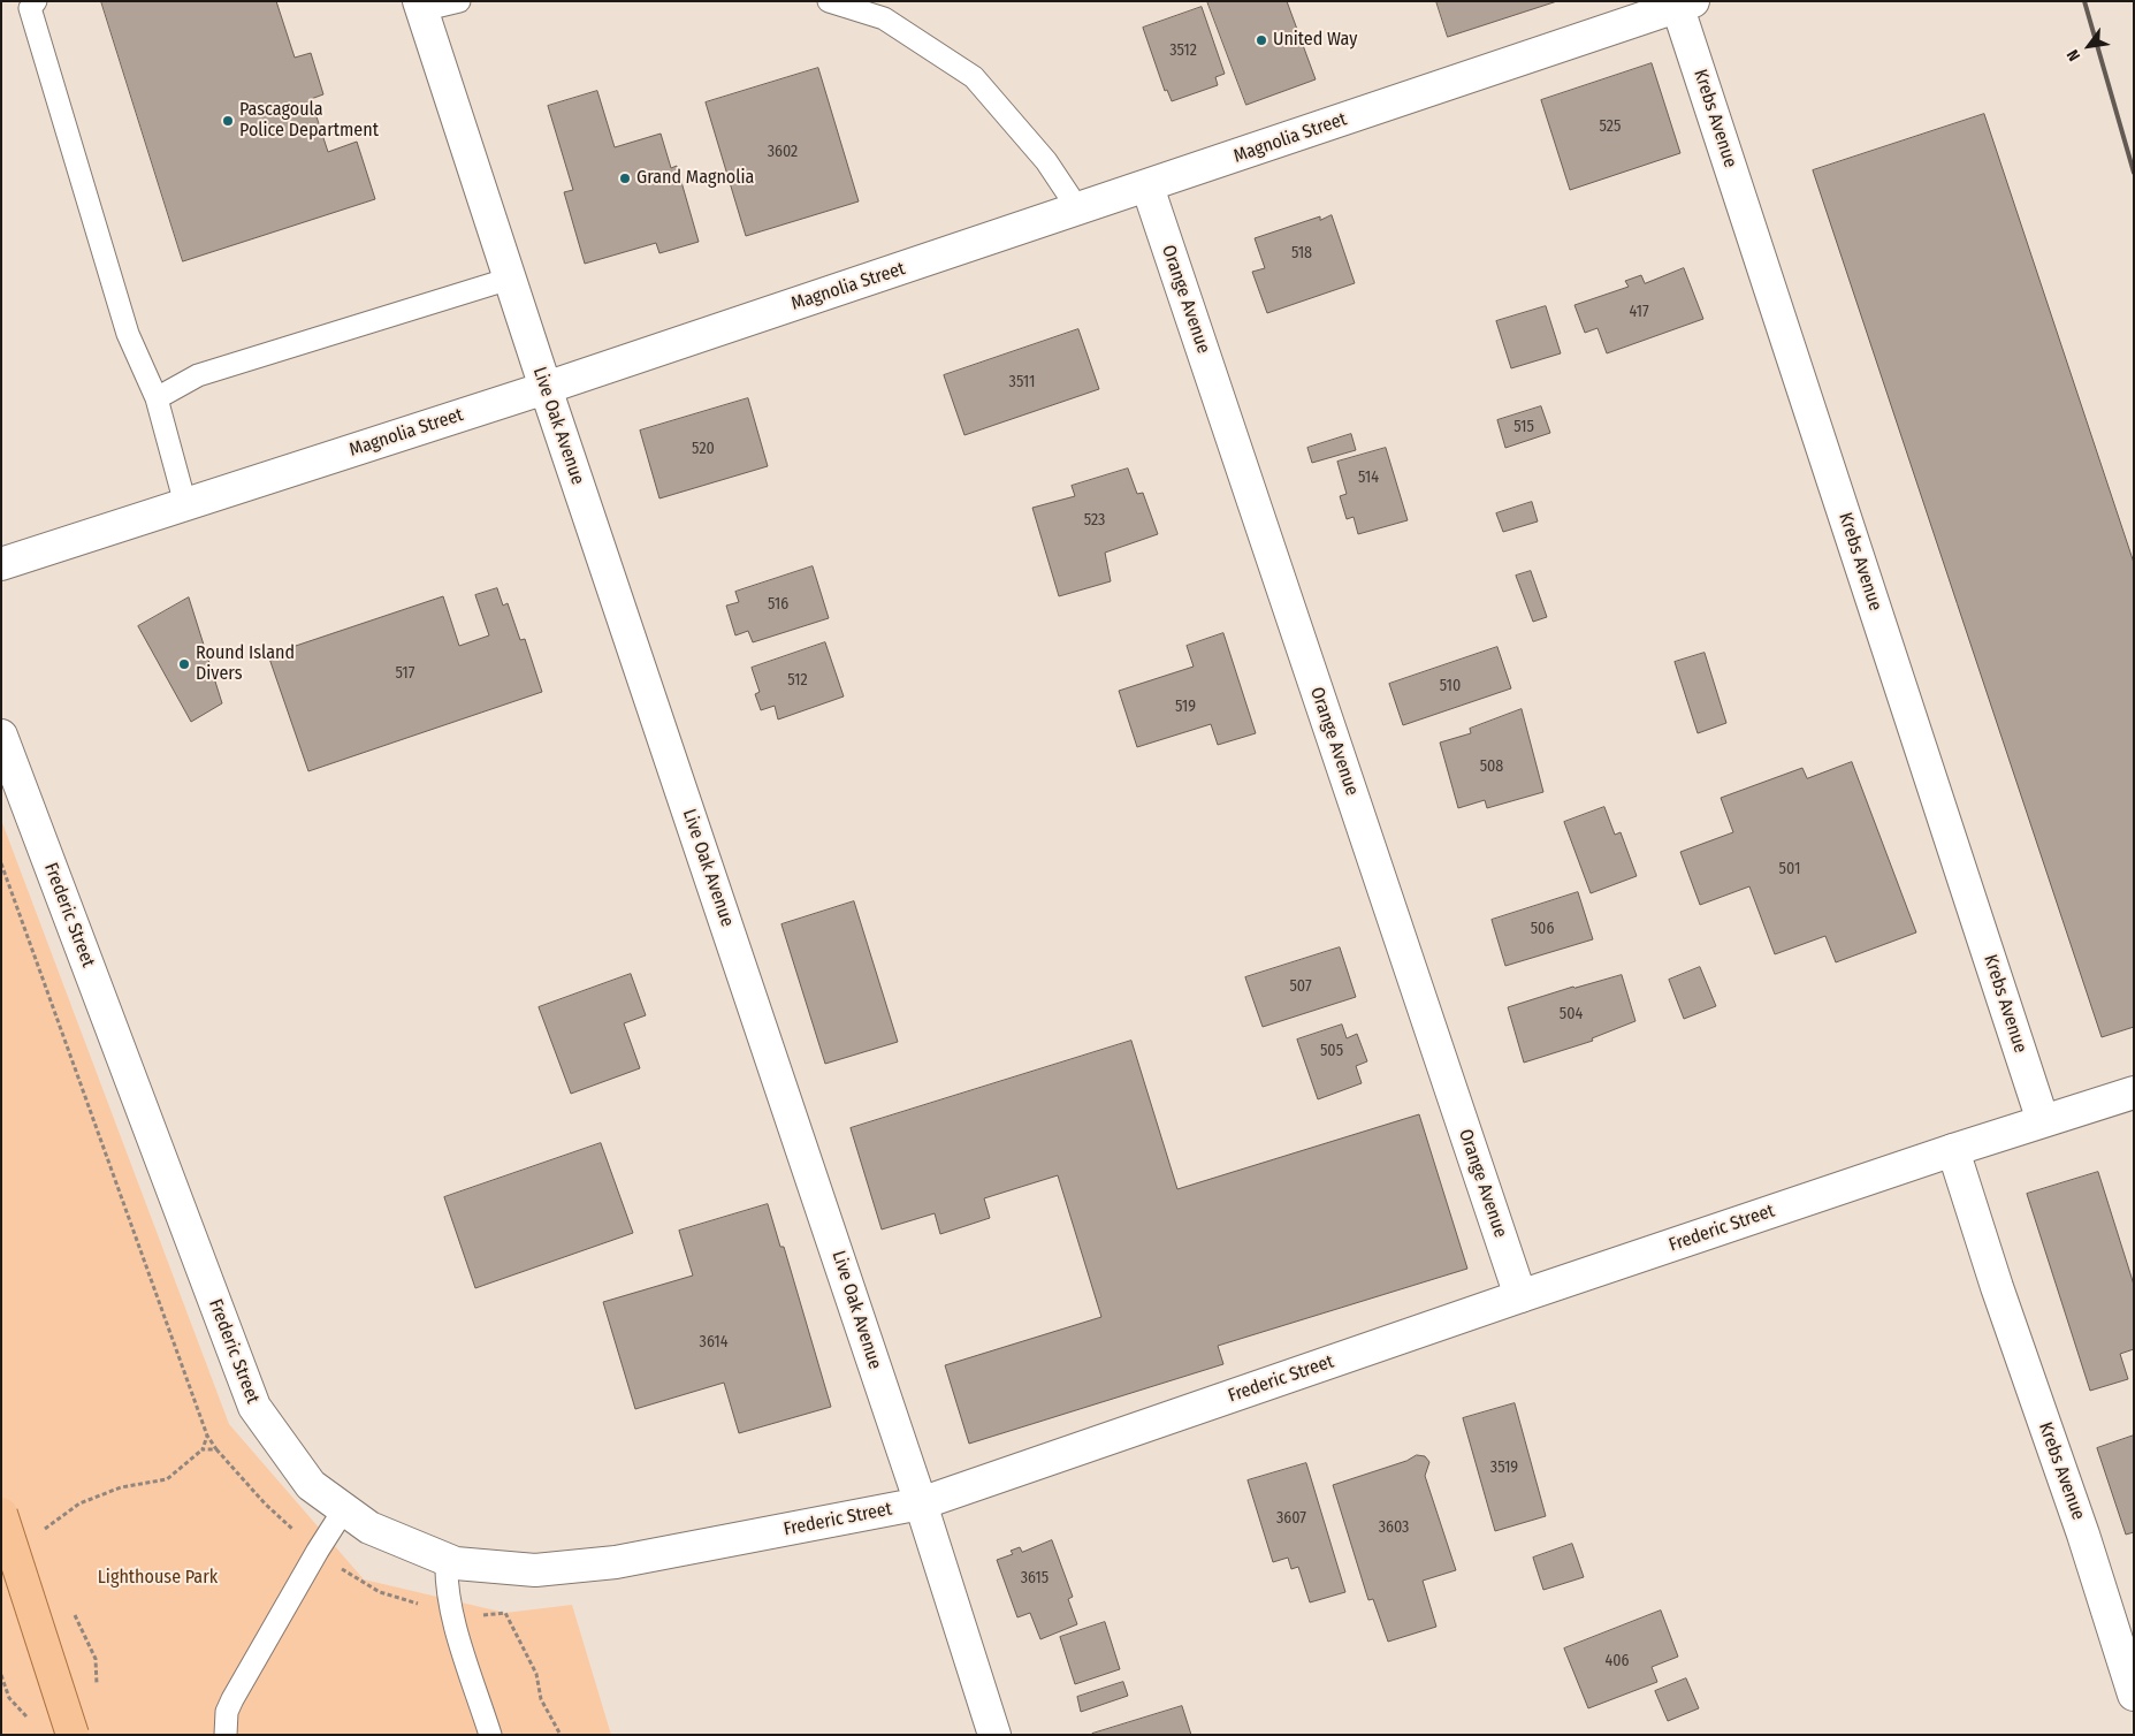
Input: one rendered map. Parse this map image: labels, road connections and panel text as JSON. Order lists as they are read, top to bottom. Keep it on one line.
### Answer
{"streets":{"street":["Krebs Avenue","Magnolia Street","Orange Avenue","Live Oak Avenue","Frederic Street"]},"crossings":[["Krebs Avenue","Magnolia Street"],["Krebs Avenue","Frederic Street"],["Magnolia Street","Orange Avenue"],["Magnolia Street","Live Oak Avenue"],["Orange Avenue","Frederic Street"],["Live Oak Avenue","Frederic Street"]],"parks":["Lighthouse Park"],"places":["United Way","Pascagoula Police Department","Grand Magnolia","Round Island Divers"],"house_numbers":["3512","525","3602","518","417","3511","515","520","514","523","516","517","512","510","519","508","501","506","507","504","505","3614","3519","3607","3603","3615","406"],"north":"bottom left"}
